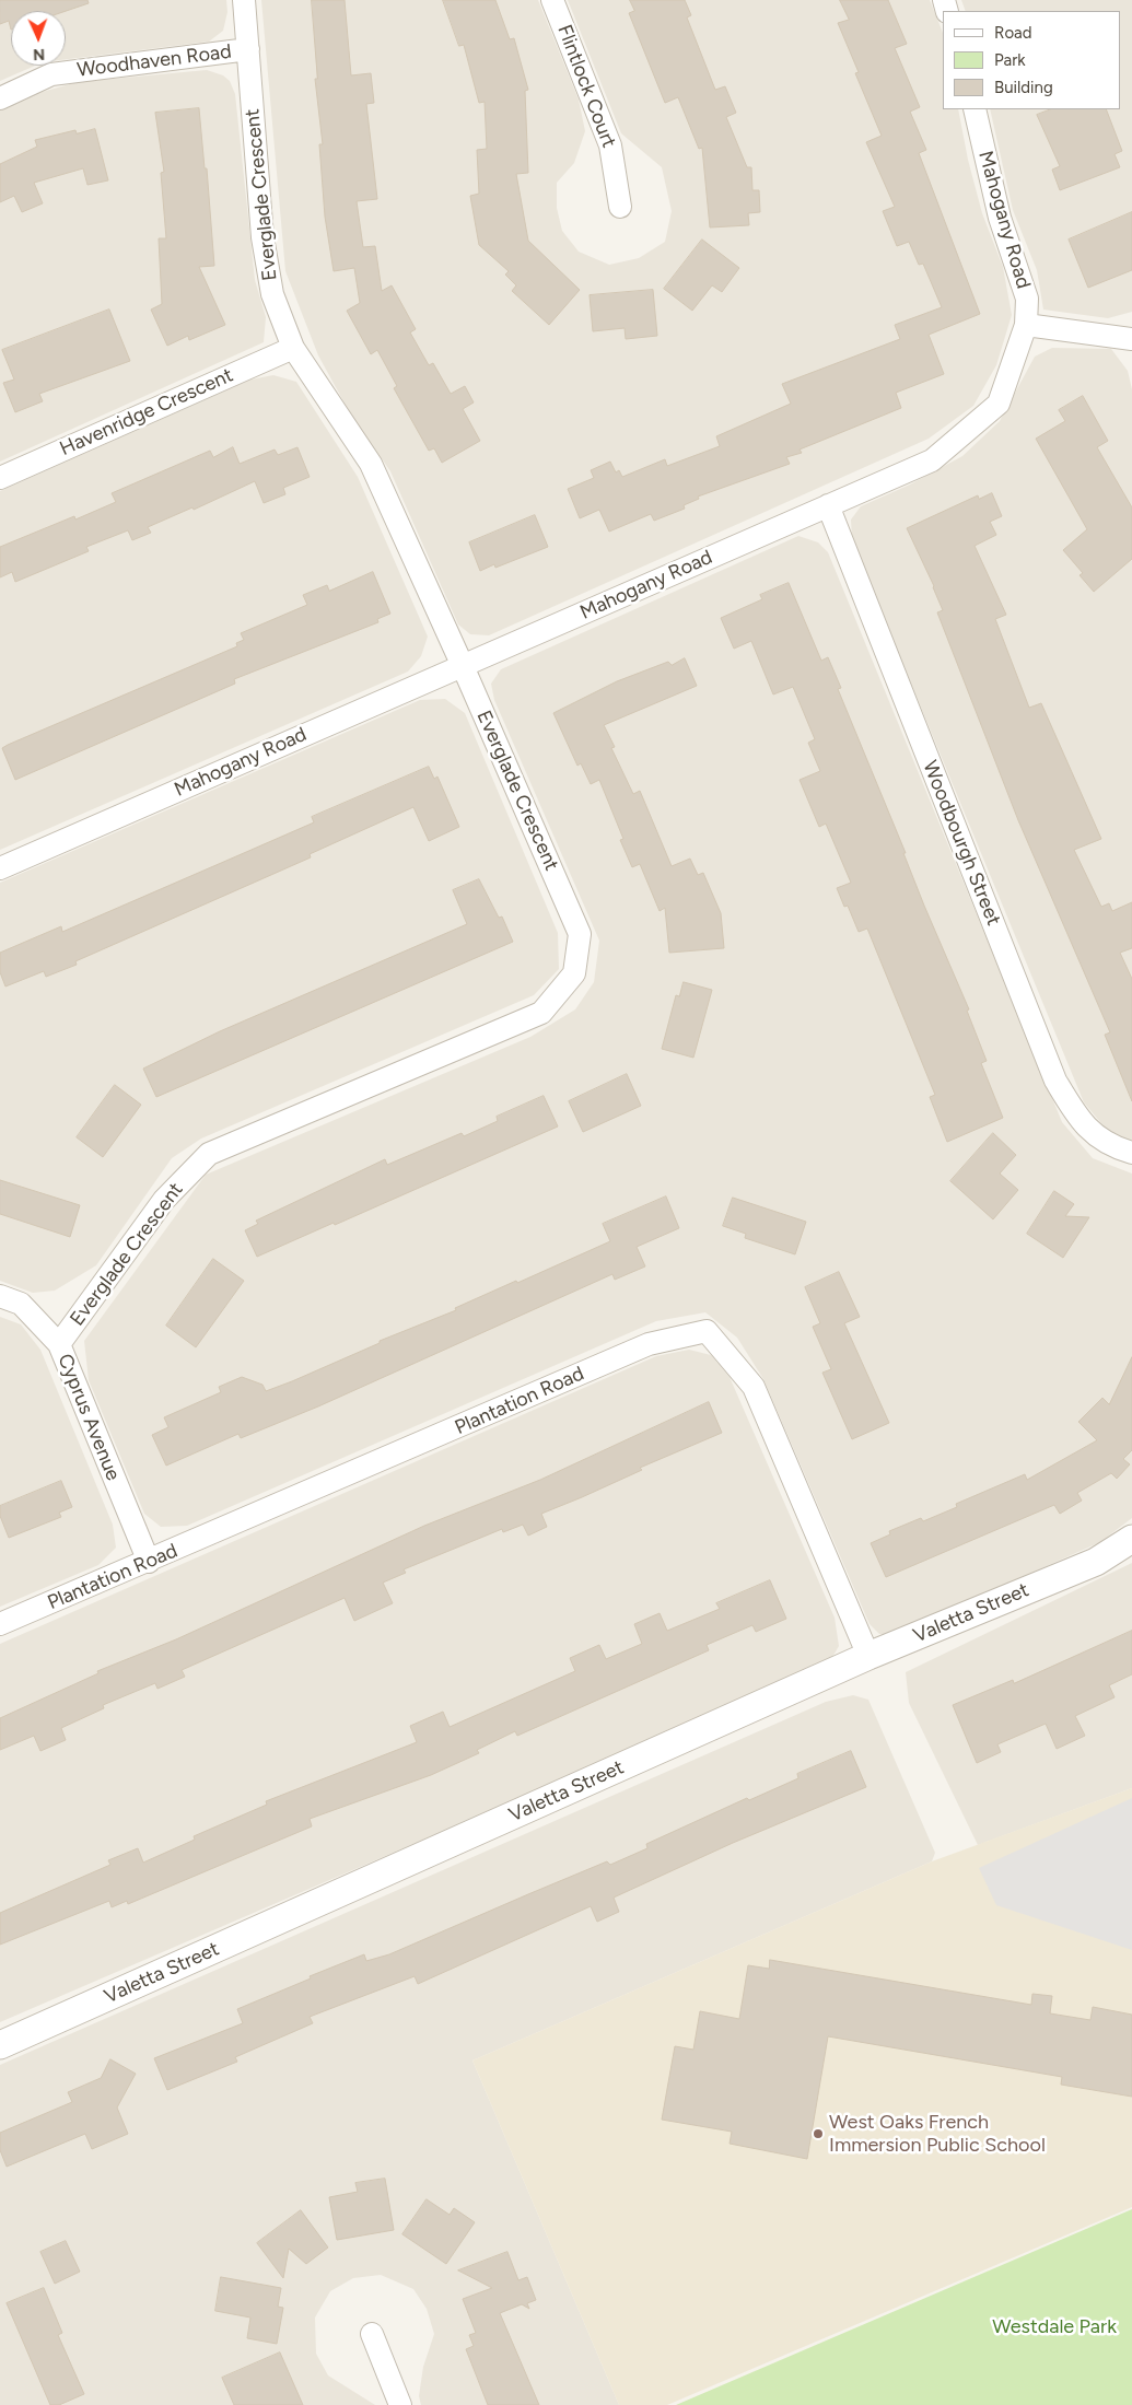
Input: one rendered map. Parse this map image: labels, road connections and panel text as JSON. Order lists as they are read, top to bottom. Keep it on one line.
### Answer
{"streets":{"street":["Woodhaven Road","Flintlock Court","Everglade Crescent","Mahogany Road","Havenridge Crescent","Woodbourgh Street","Plantation Road","Cyprus Avenue","Valetta Street"]},"crossings":[["Woodhaven Road","Everglade Crescent"],["Everglade Crescent","Mahogany Road"],["Everglade Crescent","Havenridge Crescent"],["Everglade Crescent","Cyprus Avenue"],["Mahogany Road","Woodbourgh Street"],["Plantation Road","Cyprus Avenue"],["Plantation Road","Valetta Street"]],"parks":["Westdale Park"],"places":["West Oaks French Immersion Public School"],"legend":["Road","Park","Building"],"north":"bottom"}
